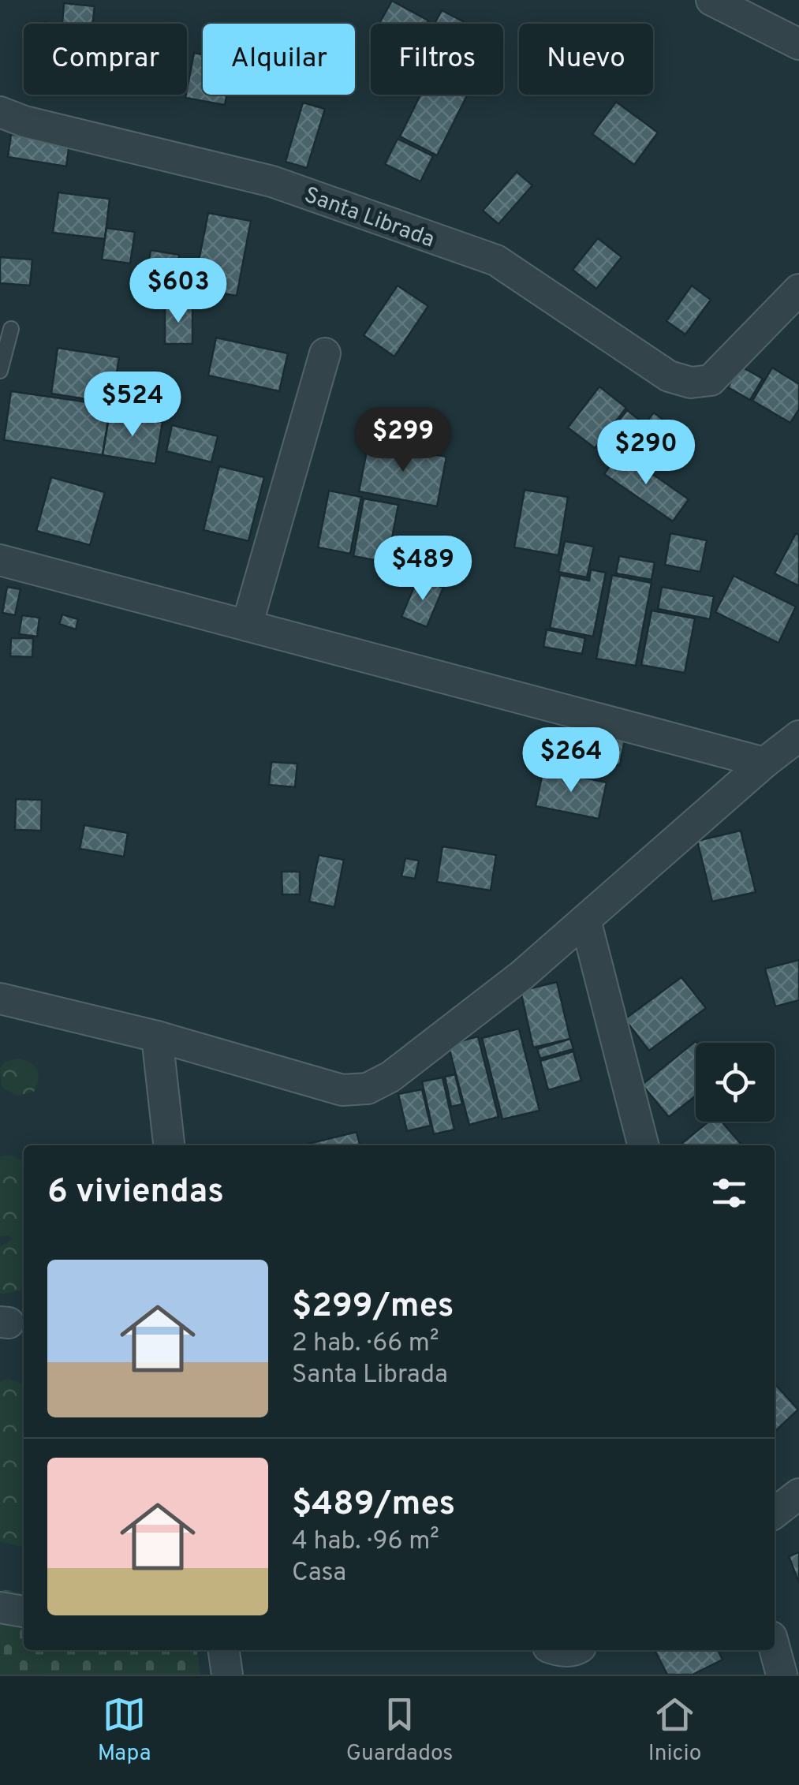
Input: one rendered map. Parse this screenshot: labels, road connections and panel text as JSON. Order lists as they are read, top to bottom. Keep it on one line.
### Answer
{"streets":{"street":["Santa Librada"]},"page":{"chip":["Comprar","Alquilar","Filtros","Nuevo"],"price":["$603","$524","$299","$290","$489","$264"],"heading":"6 viviendas","list":[{"name":"$299/mes","note":"2 hab. · 66 m² · Santa Librada"},{"name":"$489/mes","note":"4 hab. · 96 m² · Casa"}],"tabs":["Mapa","Guardados","Inicio"]}}
